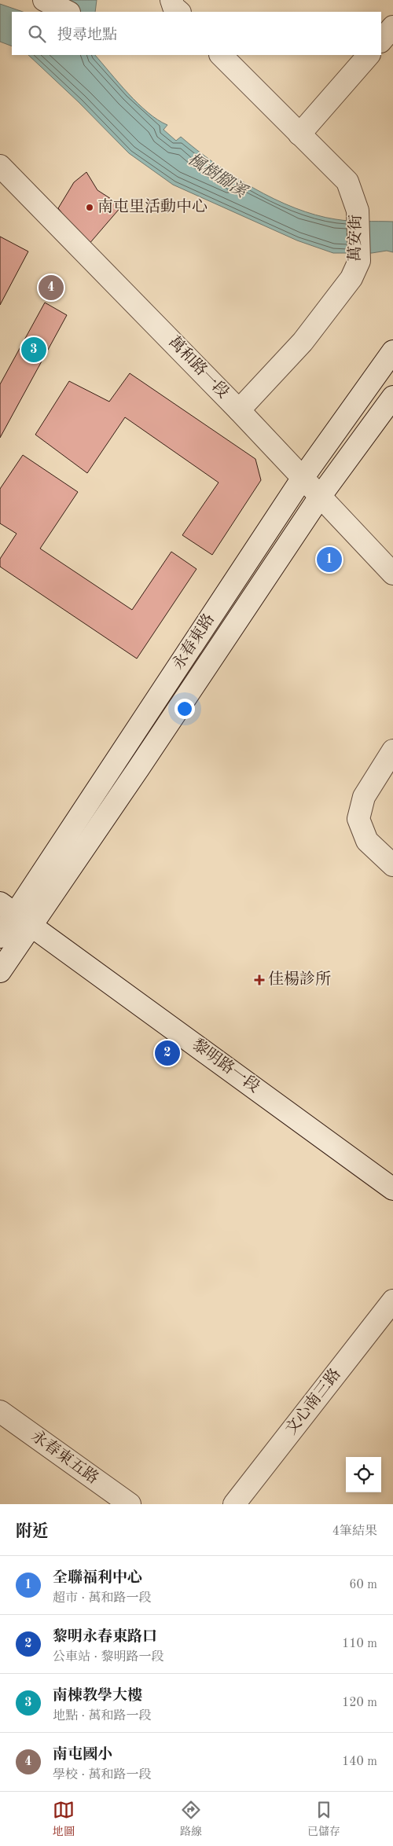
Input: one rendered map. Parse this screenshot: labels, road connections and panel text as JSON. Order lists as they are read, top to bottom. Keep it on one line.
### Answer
{"streets":{"street":["萬安街","萬和路一段","永春東路","黎明路一段","文心南三路","永春東五路"]},"crossings":[["萬安街","萬和路一段"],["萬和路一段","永春東路"],["永春東路","黎明路一段"]],"water":["楓樹腳溪"],"places":{"other":["南屯里活動中心"],"health":["佳楊診所"]},"page":{"search":"搜尋地點","pins":["4","3","1","2"],"heading":["附近","4筆結果"],"list":[{"mark":"1","name":"全聯福利中心","note":"超市 · 萬和路一段","value":"60 m"},{"mark":"2","name":"黎明永春東路口","note":"公車站 · 黎明路一段","value":"110 m"},{"mark":"3","name":"南棟教學大樓","note":"地點 · 萬和路一段","value":"120 m"},{"mark":"4","name":"南屯國小","note":"學校 · 萬和路一段","value":"140 m"}],"nav":["地圖","路線","已儲存"]}}
